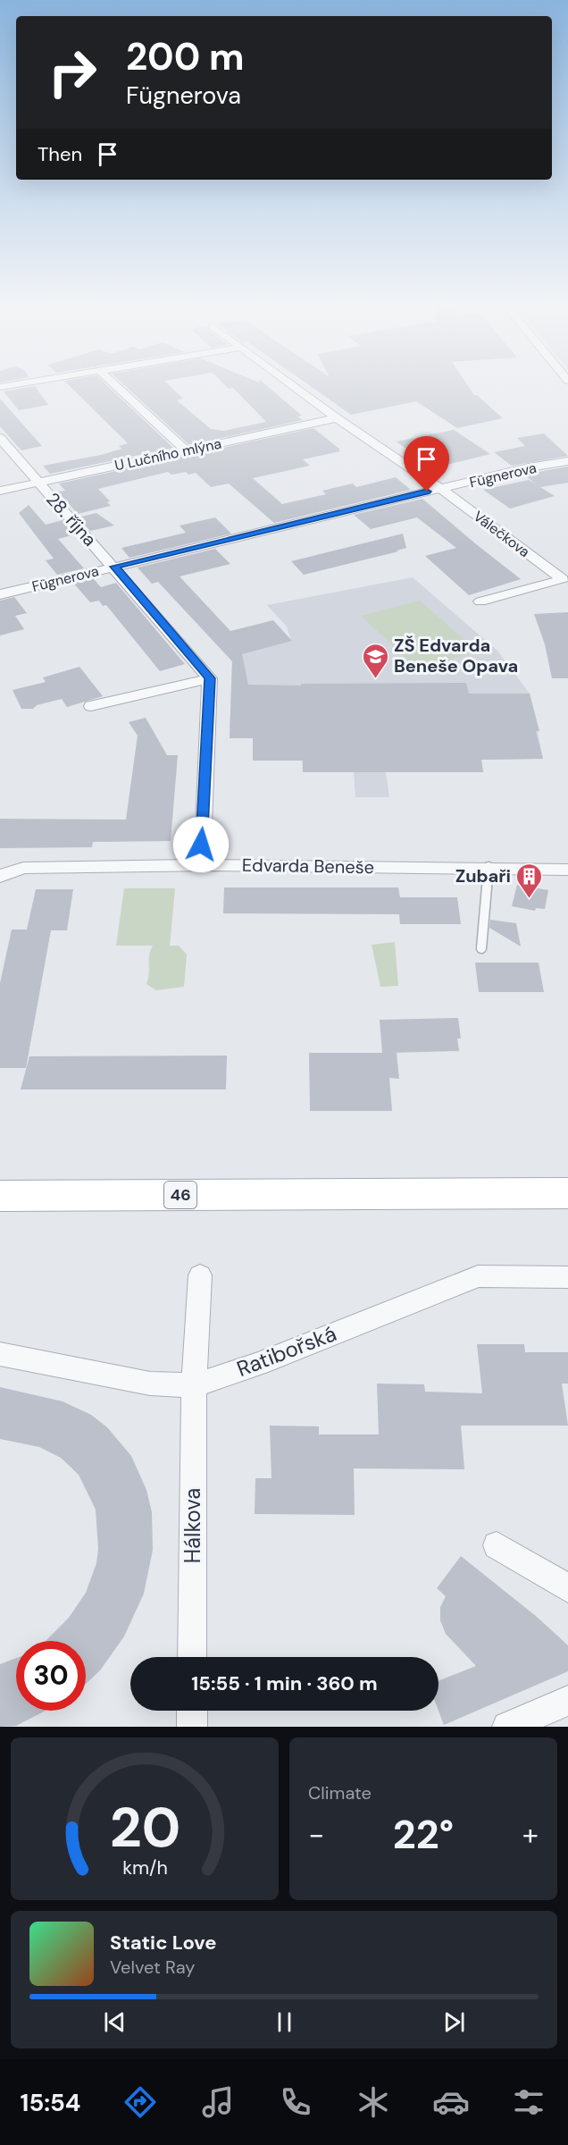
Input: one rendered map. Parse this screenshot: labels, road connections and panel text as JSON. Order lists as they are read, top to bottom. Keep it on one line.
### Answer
{"streets":{"main road":["46"],"street":["U Lučního mlýna","Fügnerova","28. října","Válečkova","Edvarda Beneše","Ratibořská","Hálkova"]},"crossings":[["U Lučního mlýna","28. října"],["U Lučního mlýna","Válečkova"],["Fügnerova","28. října"],["Fügnerova","Válečkova"],["Ratibořská","Hálkova"]],"places":{"school or university":["ZŠ Edvarda Beneše Opava"],"building":["Zubaři"]},"page":{"turn":["200 m","Fügnerova"],"then":"Then","limit":"30","trip":"15:55 · 1 min · 360 m","tile":"Climate","heat":["−","22°","+"],"song":["Static Love","Velvet Ray"],"tabs":"15:54","gauge":["20","km/h"]}}
